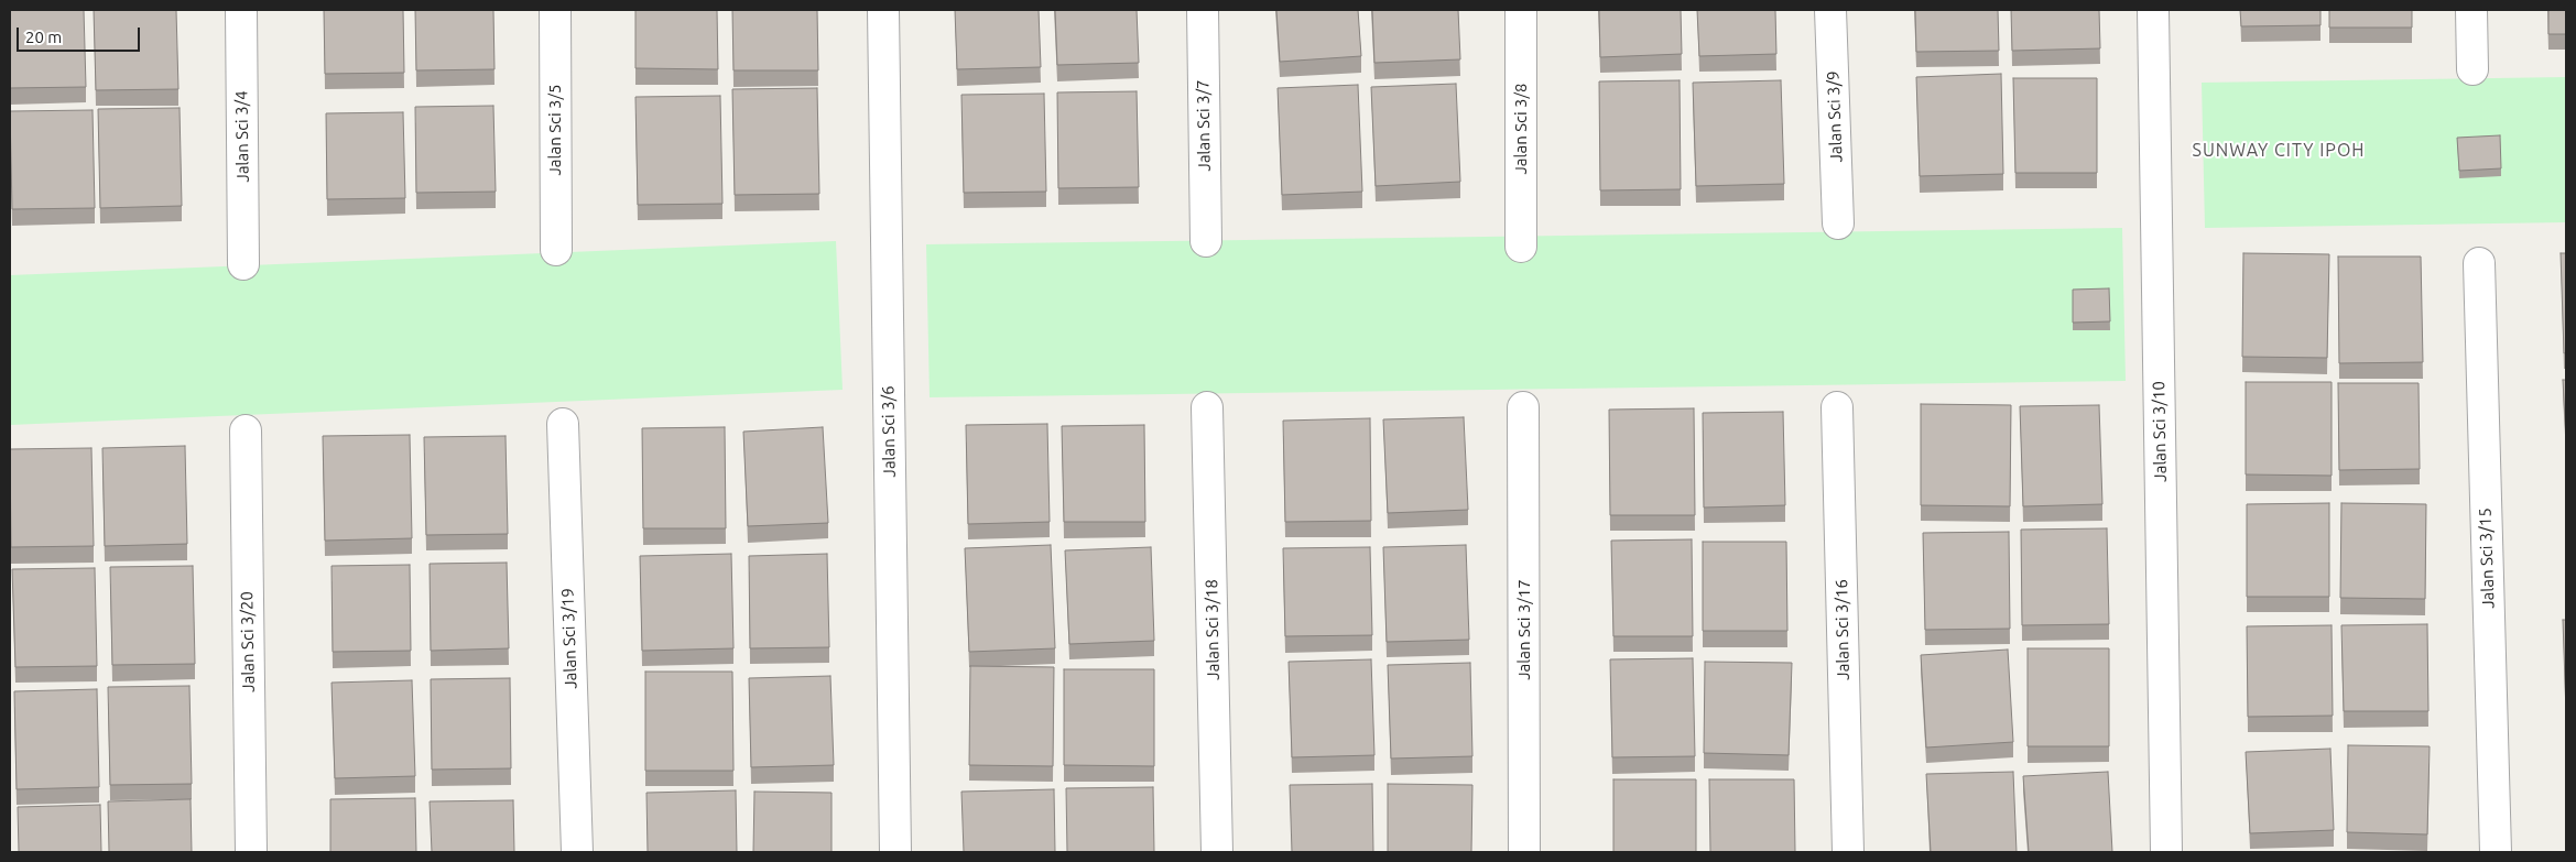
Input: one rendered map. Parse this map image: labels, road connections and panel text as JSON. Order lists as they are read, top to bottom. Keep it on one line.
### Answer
{"streets":{"street":["Jalan Sci 3/9","Jalan Sci 3/7","Jalan Sci 3/8","Jalan Sci 3/5","Jalan Sci 3/4","Jalan Sci 3/6","Jalan Sci 3/10","Jalan Sci 3/15","Jalan Sci 3/18","Jalan Sci 3/17","Jalan Sci 3/16","Jalan Sci 3/19","Jalan Sci 3/20"]},"districts":["SUNWAY CITY IPOH"],"scale_bar":"20 m"}
